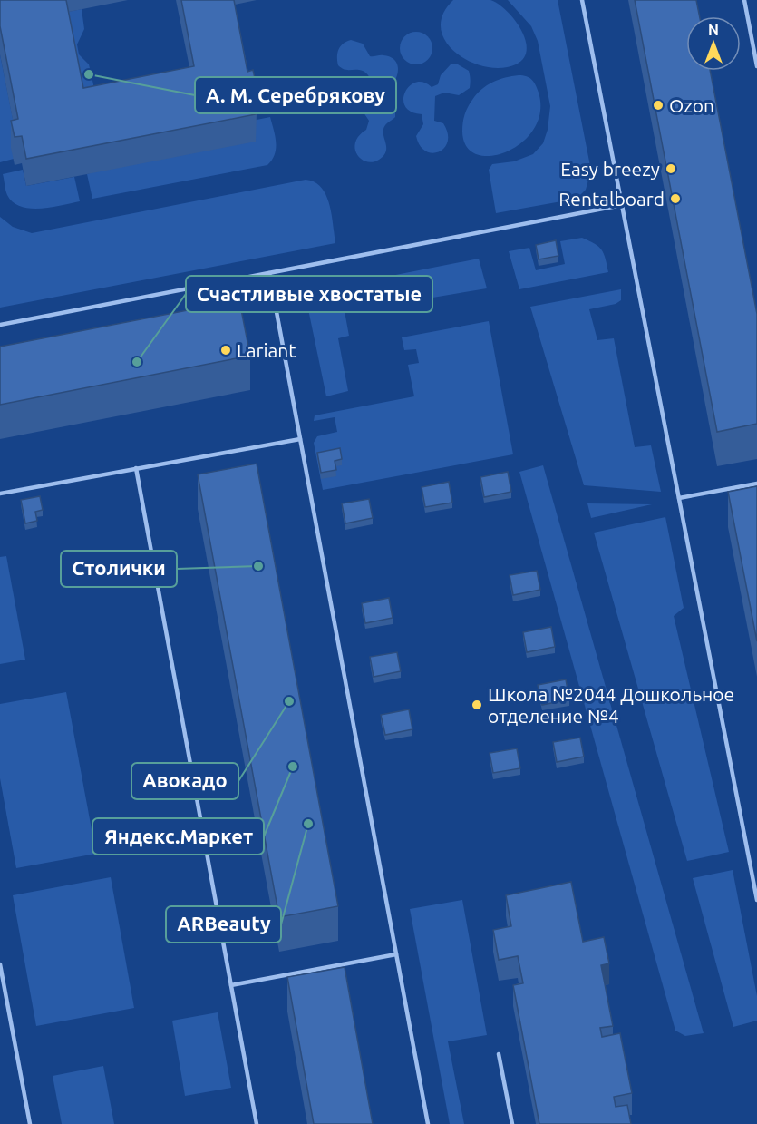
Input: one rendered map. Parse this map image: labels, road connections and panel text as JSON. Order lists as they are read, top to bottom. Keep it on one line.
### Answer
{"places":["А. М. Серебрякову","Ozon","Easy breezy","Rentalboard","Lariant","Счастливые хвостатые","Столички","Авокадо","Школа №2044 Дошкольное отделение №4","Яндекс.Маркет","ARBeauty"],"north":"top"}
